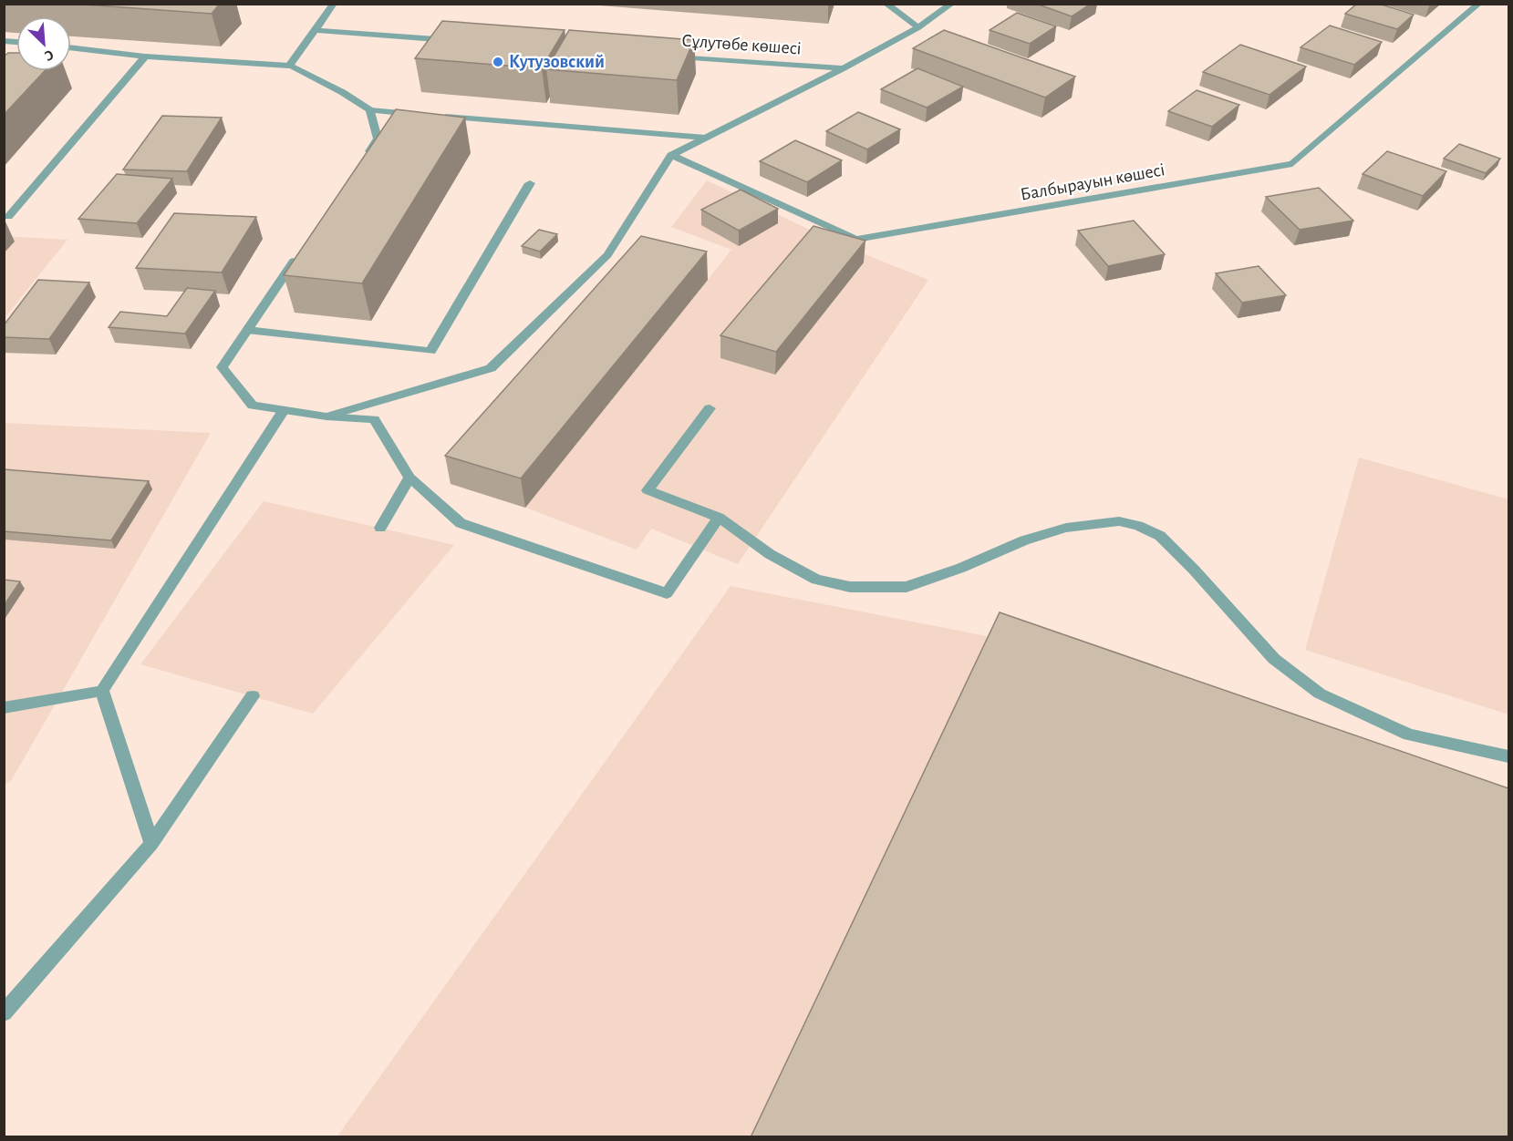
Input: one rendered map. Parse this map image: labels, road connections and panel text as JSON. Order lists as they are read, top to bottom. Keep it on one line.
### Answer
{"streets":{"street":["Сұлутөбе көшесі","Балбырауын көшесі"]},"places":["Кутузовский"],"north":"bottom right"}
